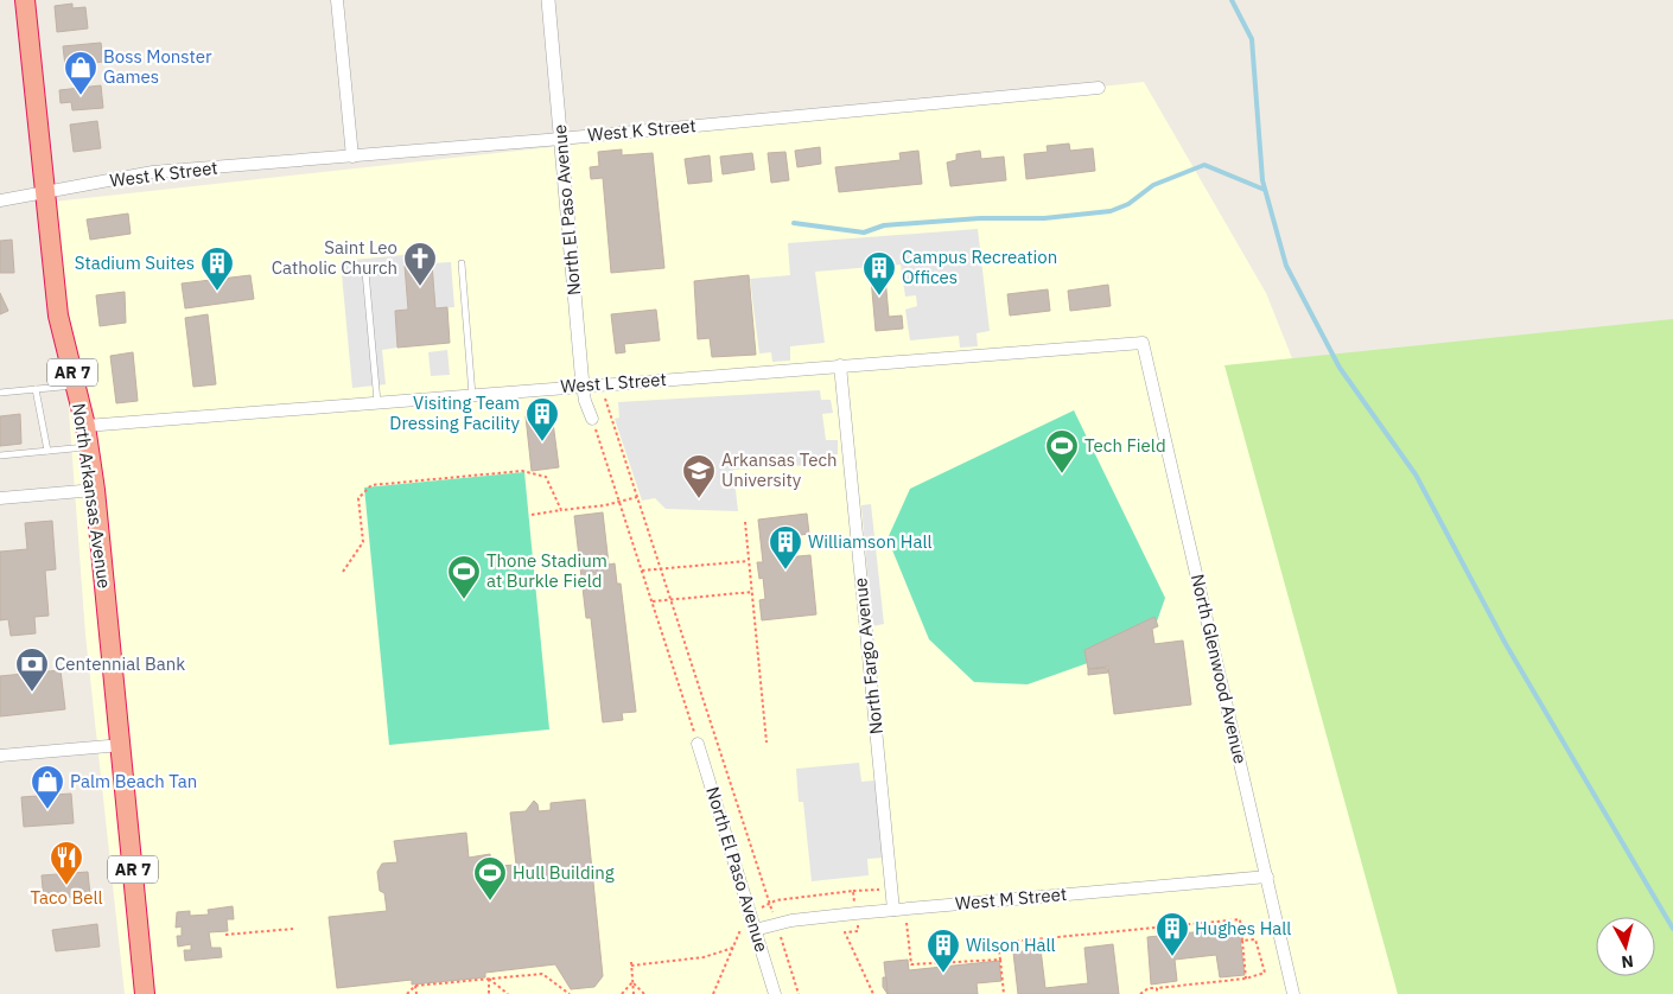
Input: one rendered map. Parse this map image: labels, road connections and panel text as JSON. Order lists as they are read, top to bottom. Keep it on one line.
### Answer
{"streets":{"highway":["AR 7","North Arkansas Avenue"],"street":["West K Street","North El Paso Avenue","West L Street","North Fargo Avenue","North Glenwood Avenue","West M Street"]},"crossings":[["West K Street","North El Paso Avenue"],["West K Street","North Arkansas Avenue"],["North El Paso Avenue","West L Street"],["North El Paso Avenue","West M Street"],["West L Street","North Arkansas Avenue"],["West L Street","North Fargo Avenue"],["West L Street","North Glenwood Avenue"],["North Fargo Avenue","West M Street"],["North Glenwood Avenue","West M Street"]],"places":{"shop":["Boss Monster Games","Palm Beach Tan"],"church":["Saint Leo Catholic Church"],"building":["Stadium Suites","Campus Recreation Offices","Visiting Team Dressing Facility","Williamson Hall","Hughes Hall","Wilson Hall"],"sports":["Tech Field","Thone Stadium at Burkle Field","Hull Building"],"school or university":["Arkansas Tech University"],"bank":["Centennial Bank"],"restaurant":["Taco Bell"]},"north":"bottom"}
